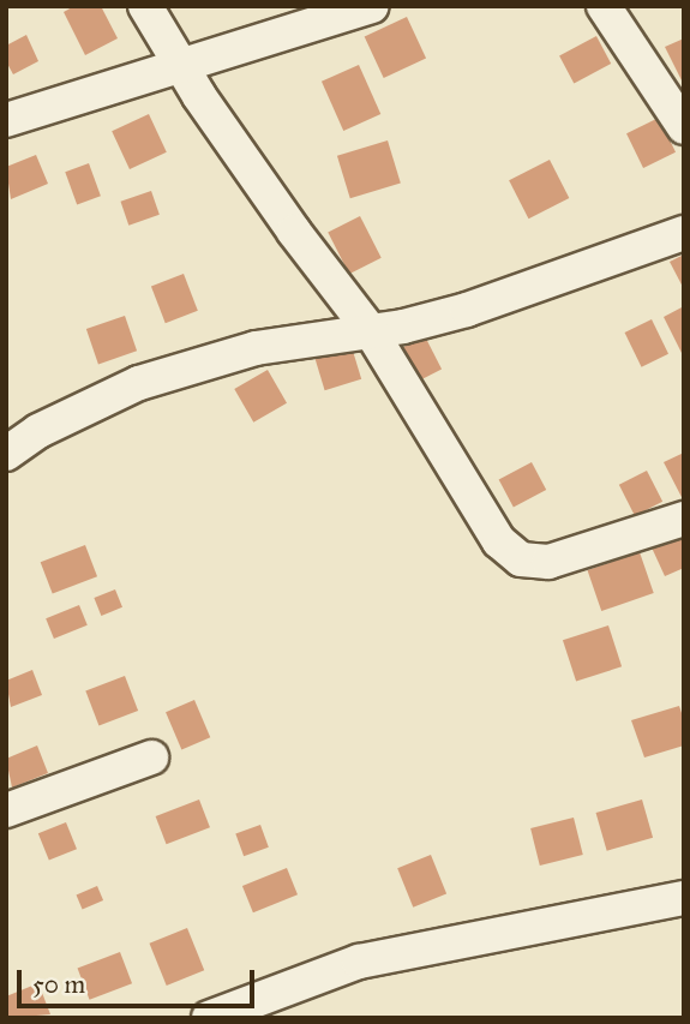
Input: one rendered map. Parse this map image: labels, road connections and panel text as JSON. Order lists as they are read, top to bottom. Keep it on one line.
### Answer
{"scale_bar":"50 m"}
